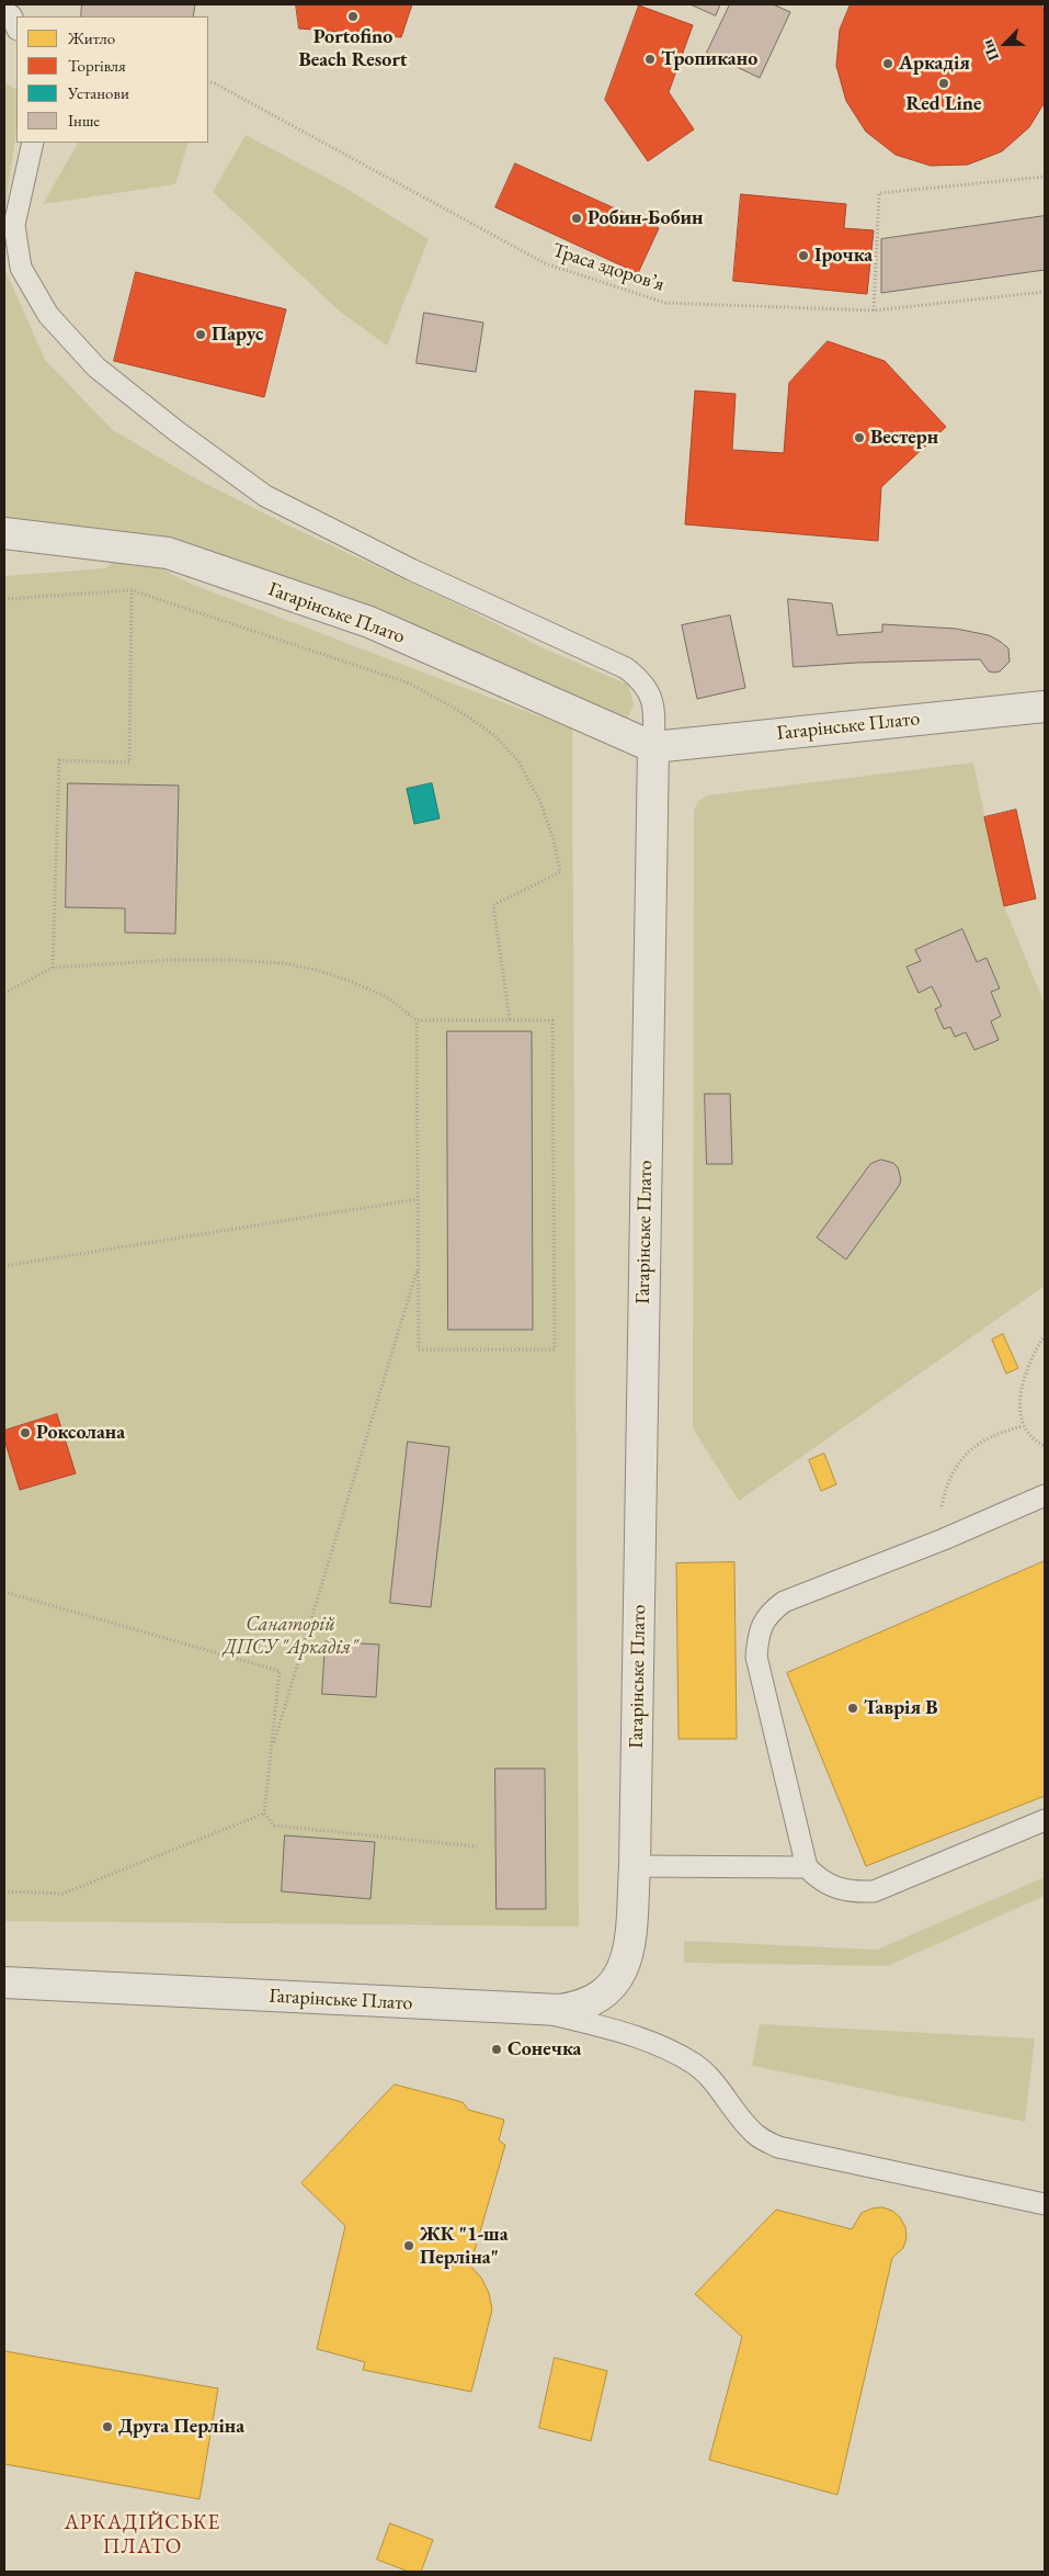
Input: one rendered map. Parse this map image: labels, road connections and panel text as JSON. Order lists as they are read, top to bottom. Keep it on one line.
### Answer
{"streets":{"street":["Гагарінське Плато"],"path":["Траса здоров’я"]},"districts":["АРКАДІЙСЬКЕ ПЛАТО"],"parks":["Санаторій ДПСУ \"Аркадія\""],"places":["Portofino Beach Resort","Тропикано","Аркадія","Red Line","Робин-Бобин","Ірочка","Парус","Вестерн","Роксолана","Таврія В","Сонечка","ЖК \"1-ша Перліна\"","Друга Перліна"],"legend":["Житло","Торгівля","Установи","Інше"],"north":"bottom left"}
